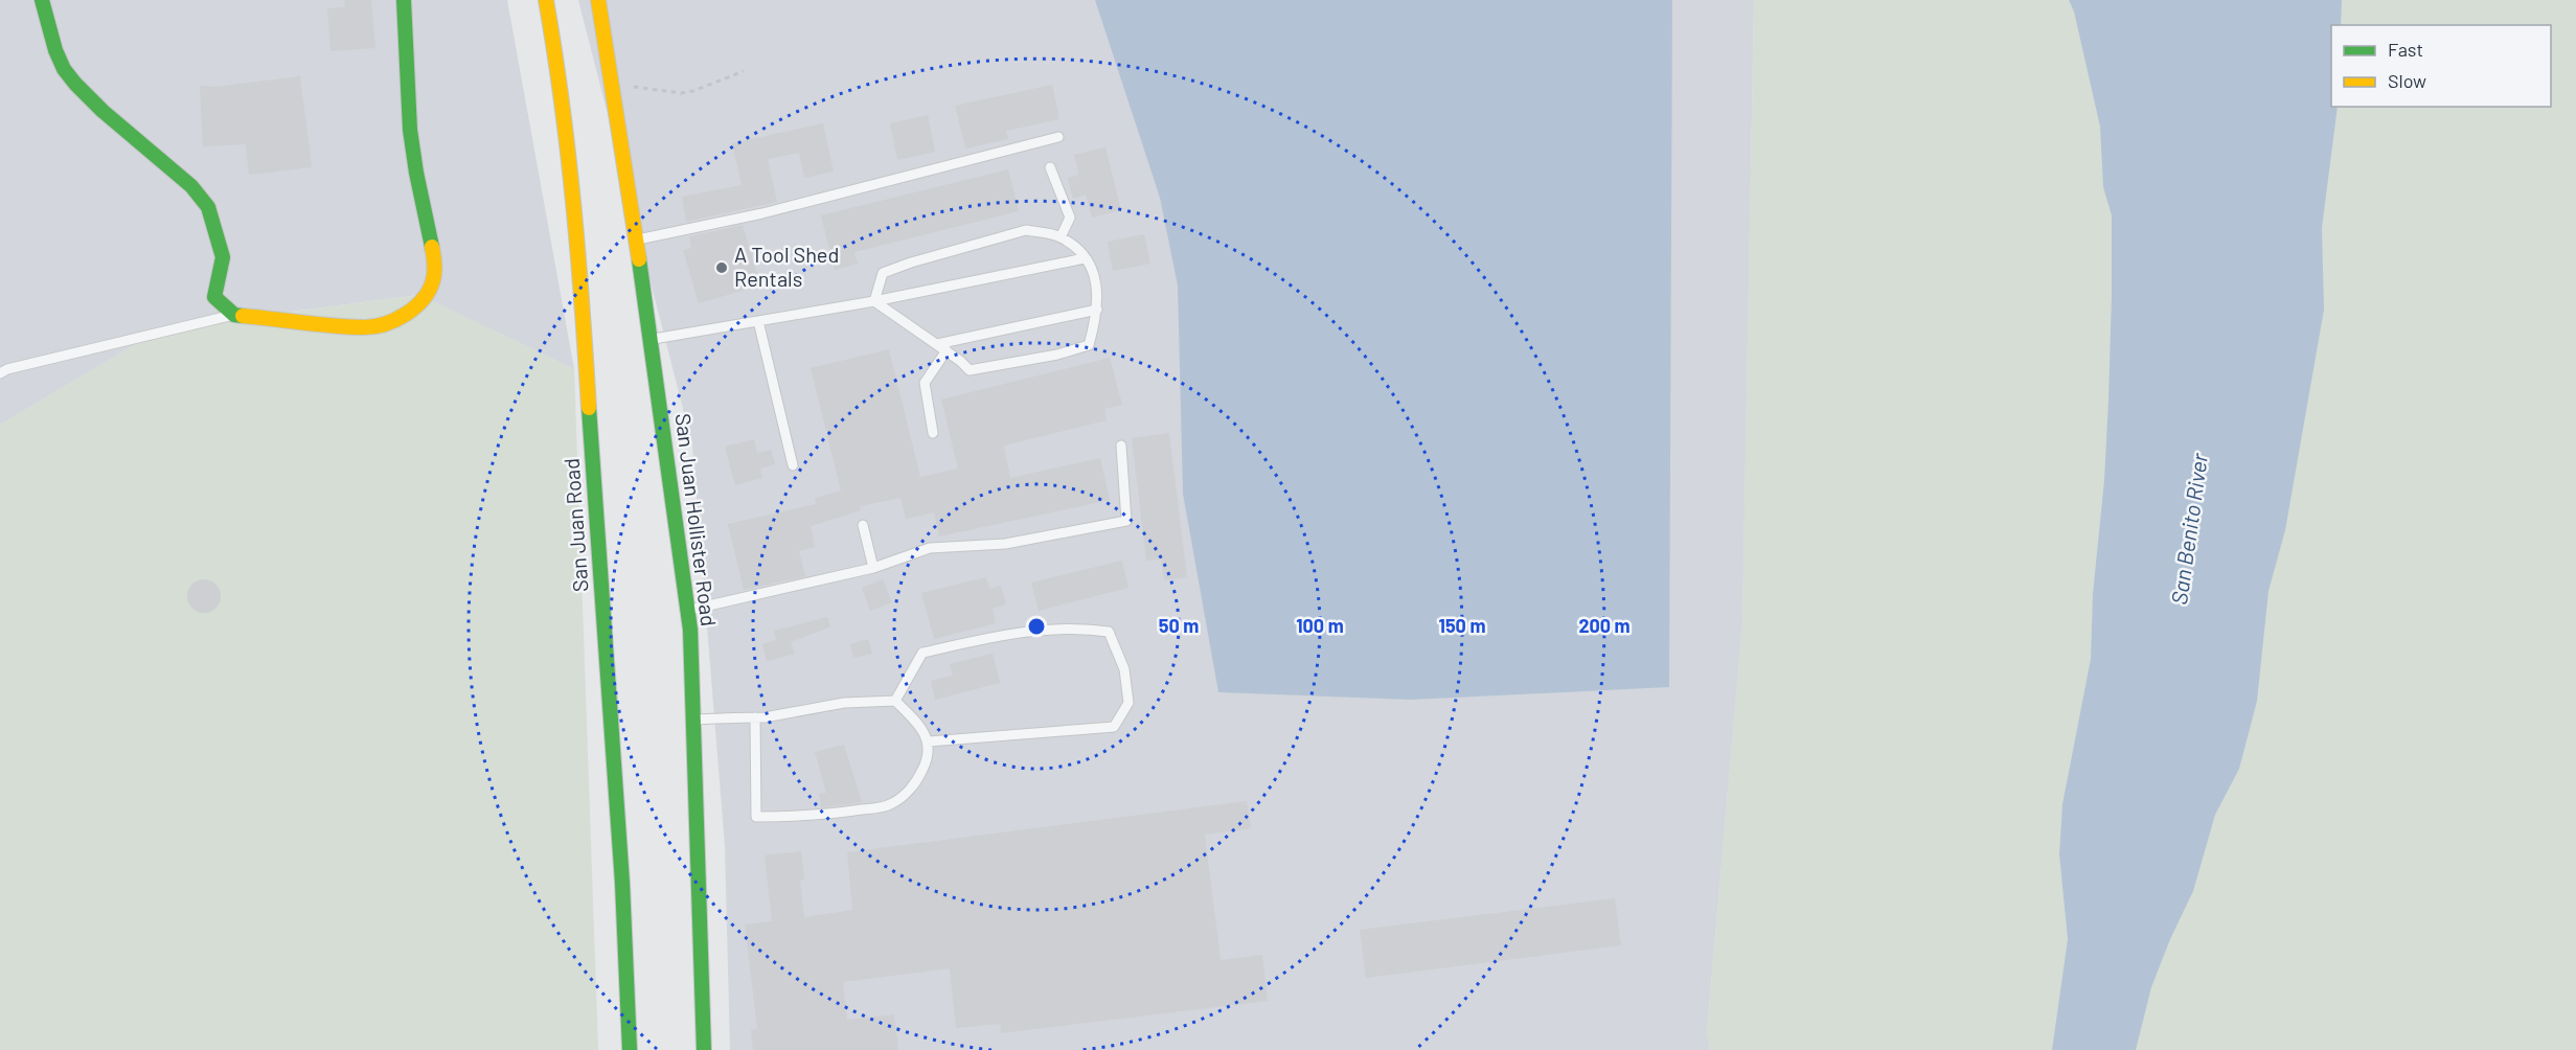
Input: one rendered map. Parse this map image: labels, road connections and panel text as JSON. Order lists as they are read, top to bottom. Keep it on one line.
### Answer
{"streets":{"street":["San Juan Hollister Road","San Juan Road"]},"water":["San Benito River"],"places":["A Tool Shed Rentals"],"legend":["Fast","Slow"],"rings":["50 m","100 m","150 m","200 m"]}
